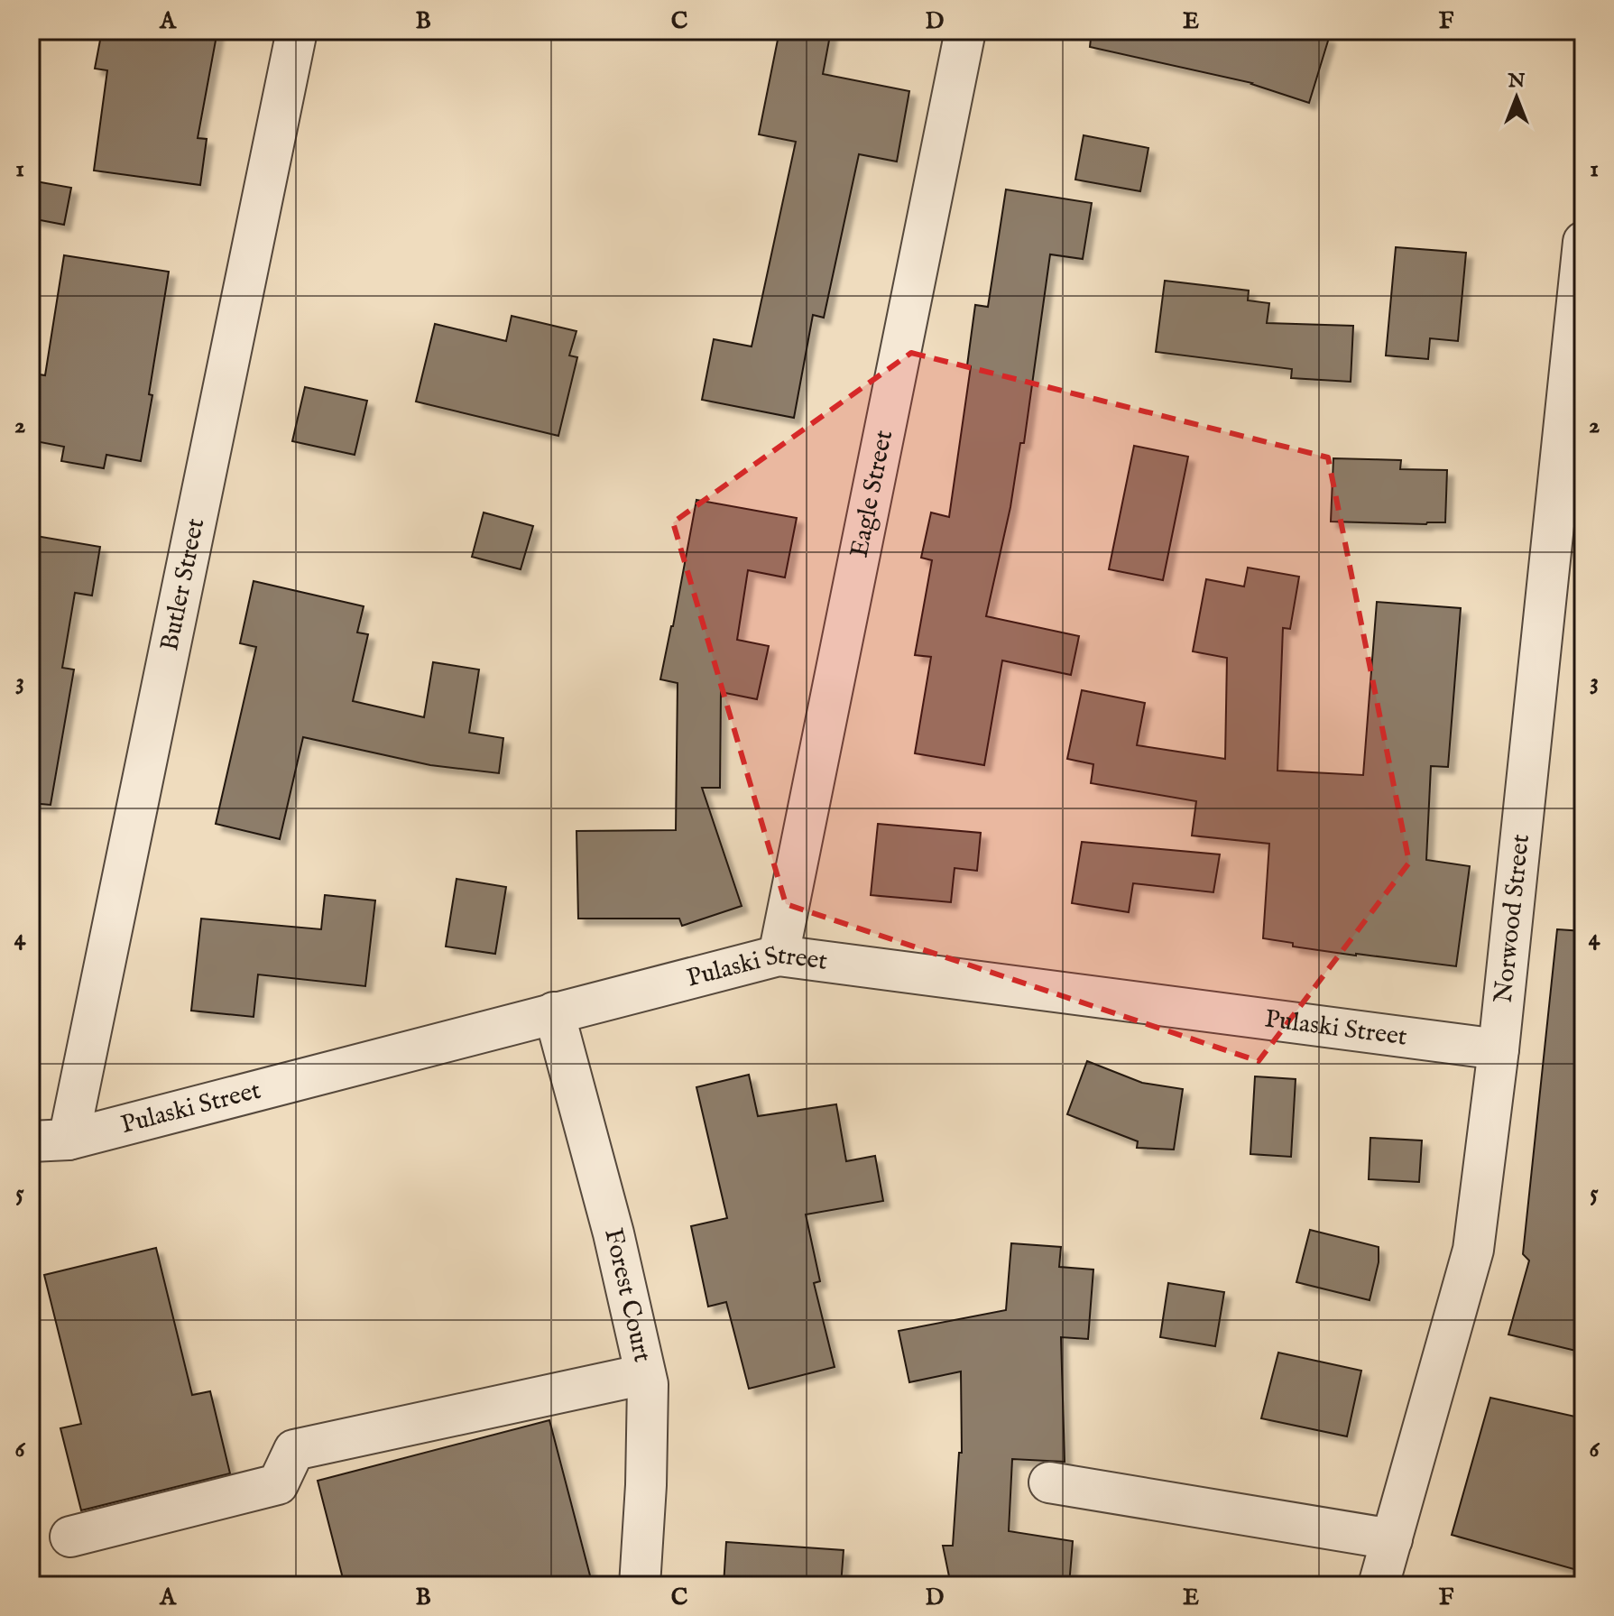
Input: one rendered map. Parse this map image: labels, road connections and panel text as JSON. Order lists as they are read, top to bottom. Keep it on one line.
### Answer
{"streets":{"street":["Eagle Street","Butler Street","Norwood Street","Pulaski Street","Forest Court"]},"crossings":[["Eagle Street","Pulaski Street"],["Butler Street","Pulaski Street"],["Norwood Street","Pulaski Street"],["Pulaski Street","Forest Court"]],"north":"top","grid":{"columns":["A","B","C","D","E","F"],"rows":["1","2","3","4","5","6"]}}
